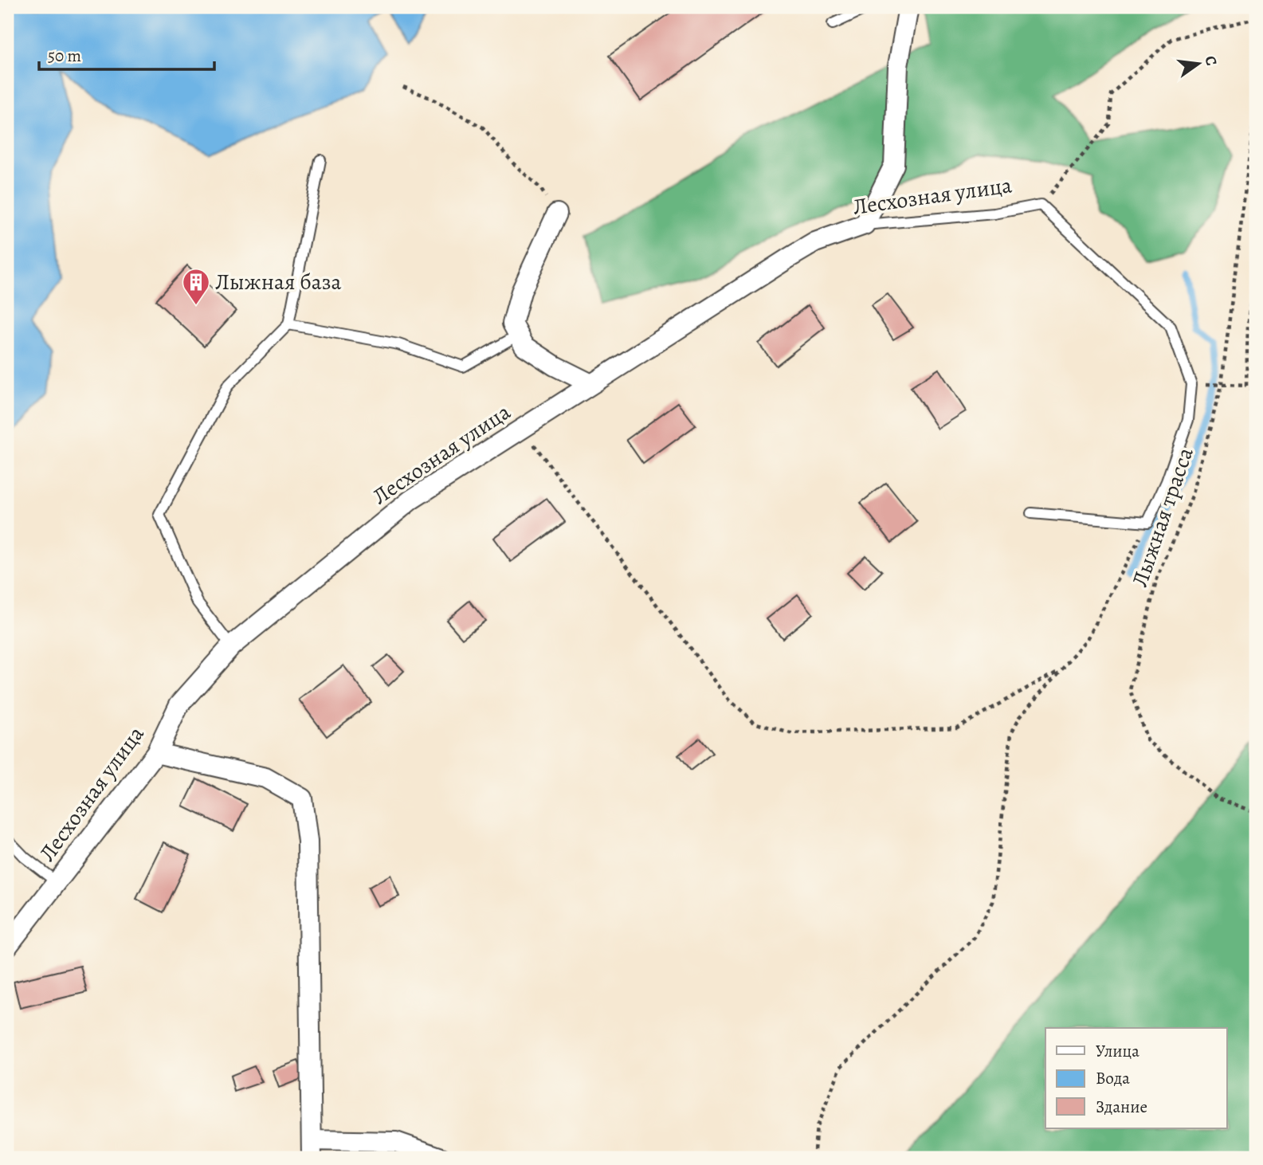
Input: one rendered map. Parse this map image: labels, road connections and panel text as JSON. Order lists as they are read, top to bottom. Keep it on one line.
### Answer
{"streets":{"street":["Лесхозная улица"],"path":["Лыжная трасса"]},"places":{"building":["Лыжная база"]},"legend":["Улица","Вода","Здание"],"scale_bar":"50 m","north":"right"}
